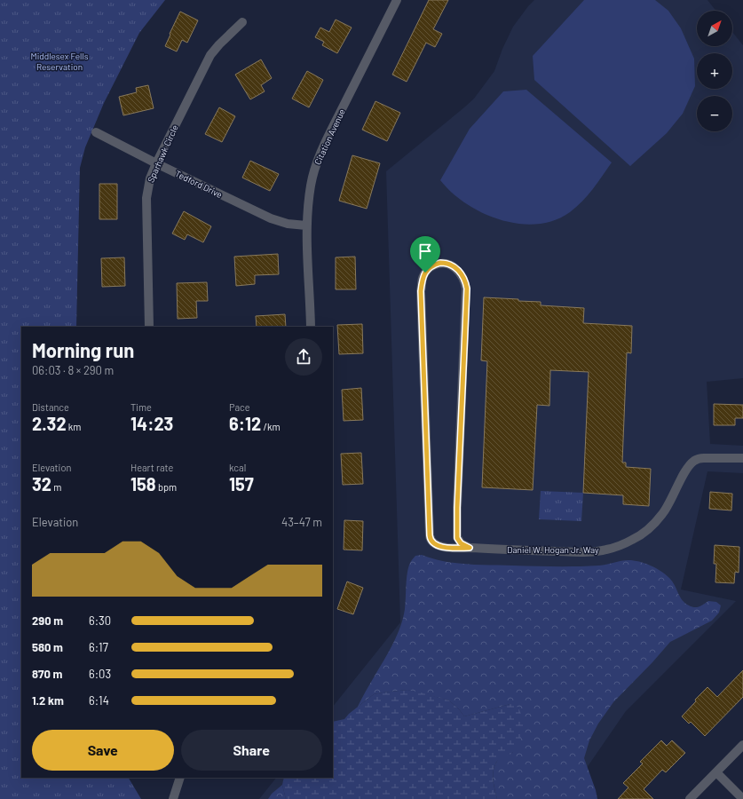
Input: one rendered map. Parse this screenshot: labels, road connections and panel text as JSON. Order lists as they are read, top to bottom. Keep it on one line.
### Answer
{"streets":{"street":["Citation Avenue","Sparhawk Circle","Tedford Drive","Daniel W. Hogan Jr. Way"]},"crossings":[["Citation Avenue","Tedford Drive"],["Sparhawk Circle","Tedford Drive"]],"parks":["Middlesex Fells Reservation"],"north":"top right","page":{"map_buttons":["+","−"],"heading":["Morning run","06:03 · 8 × 290 m"],"stats":[["Distance","2.32 km"],["Time","14:23"],["Pace","6:12 /km"],["Elevation","32 m"],["Heart rate","158 bpm"],["kcal","157"]],"chart":["Elevation","43–47 m"],"list":[{"name":"290 m","note":"6:30"},{"name":"580 m","note":"6:17"},{"name":"870 m","note":"6:03"},{"name":"1.2 km","note":"6:14"}],"buttons":["Save","Share"]}}
